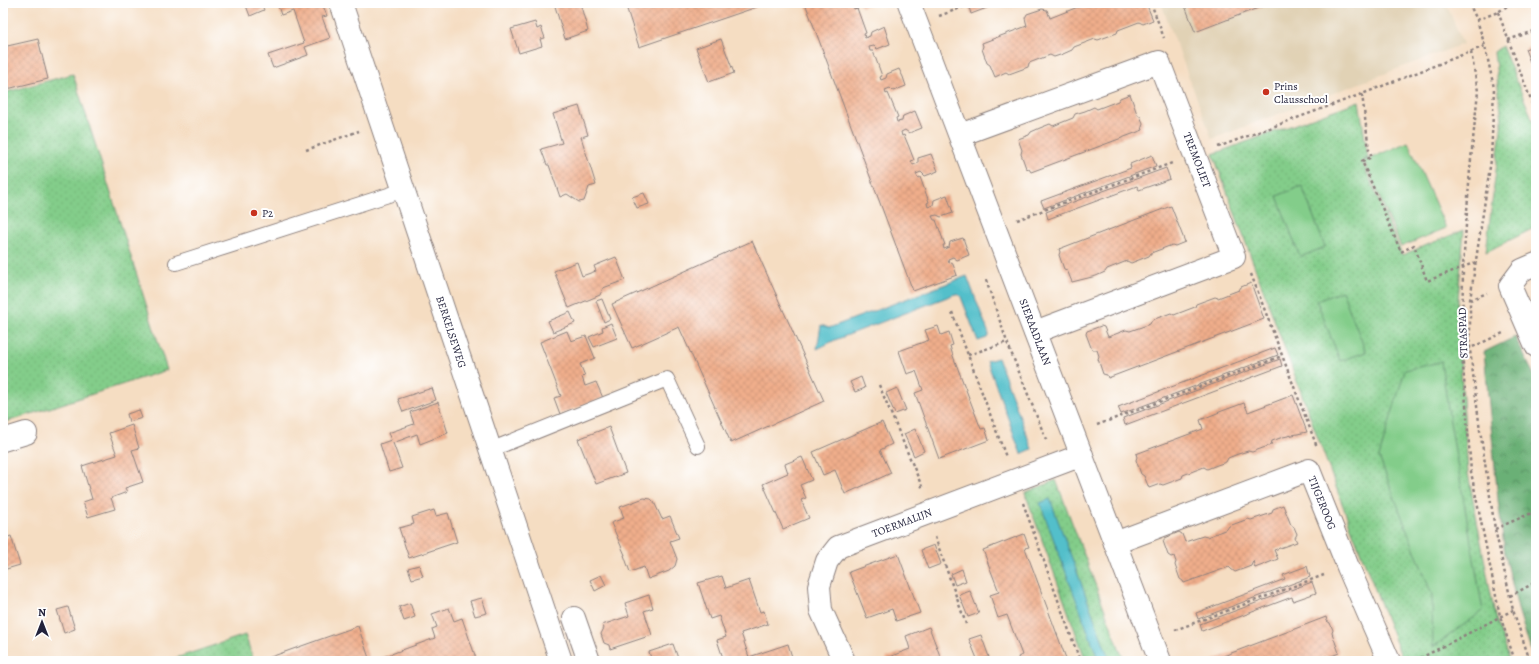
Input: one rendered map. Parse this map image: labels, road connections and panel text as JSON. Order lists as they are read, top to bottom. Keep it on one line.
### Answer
{"streets":{"street":["TREMOLIET","BERKELSEWEG","SIERAADLAAN","TIJGEROOG","TOERMALIJN"],"path":["STRASPAD"]},"crossings":[["SIERAADLAAN","TIJGEROOG"],["SIERAADLAAN","TOERMALIJN"]],"places":["Prins Clausschool","P2"],"north":"top"}
